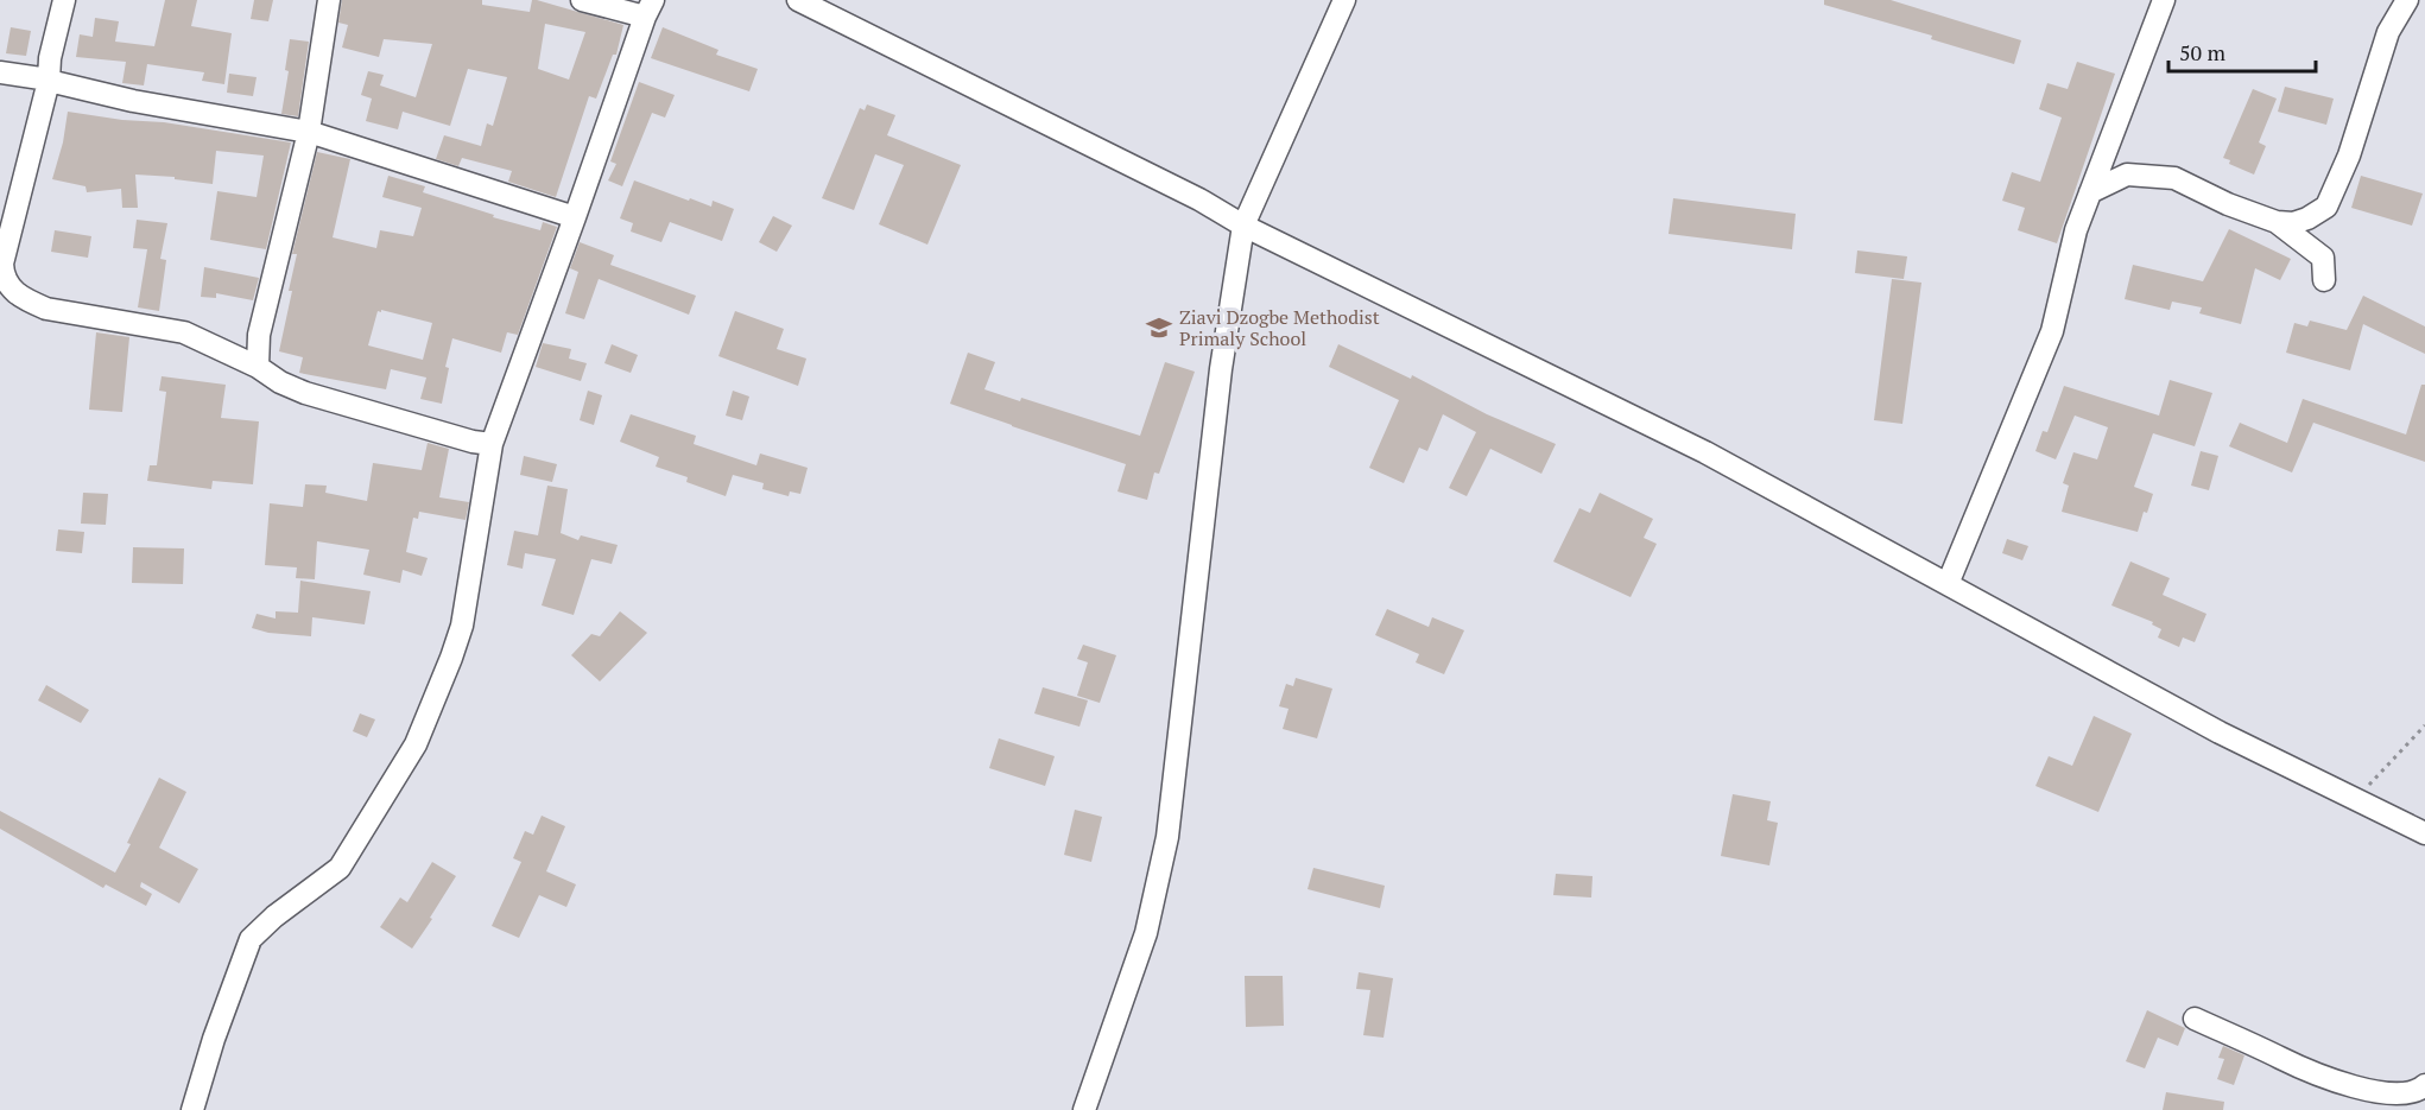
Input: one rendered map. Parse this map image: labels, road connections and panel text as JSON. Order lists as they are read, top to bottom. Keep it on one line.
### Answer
{"places":{"school or university":["Ziavi Dzogbe Methodist Primaly School"]},"scale_bar":"50 m"}
